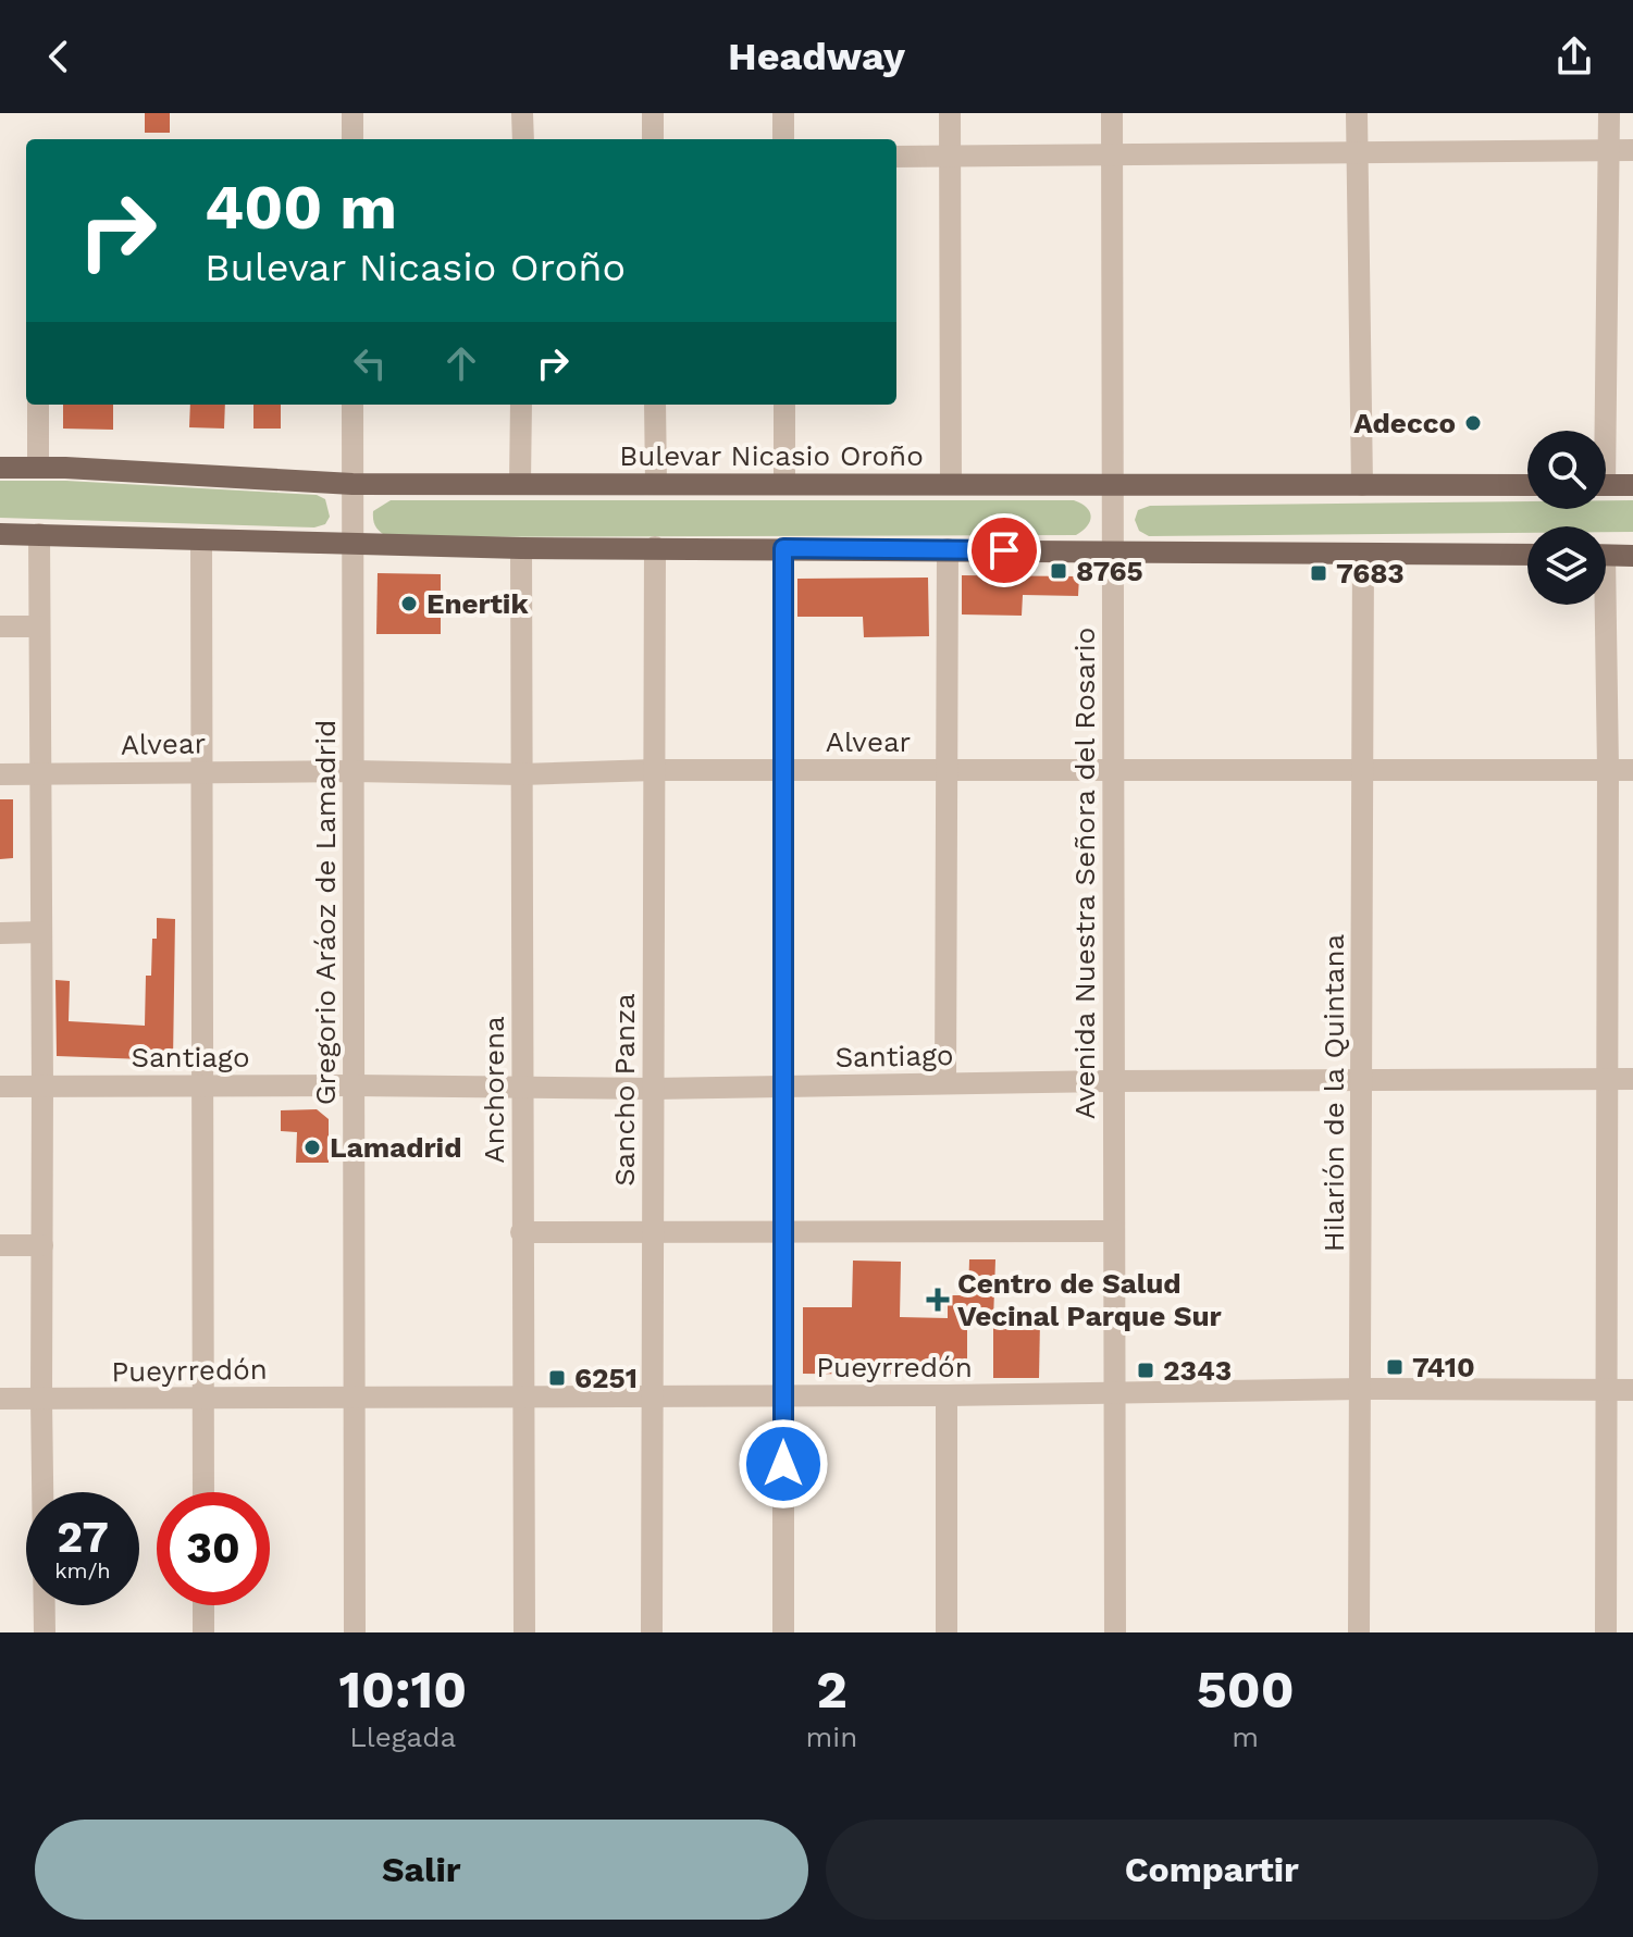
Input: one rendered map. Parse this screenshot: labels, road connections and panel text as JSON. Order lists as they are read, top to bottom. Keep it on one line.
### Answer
{"streets":{"main road":["Bulevar Nicasio Oroño"],"street":["Alvear","Avenida Nuestra Señora del Rosario","Gregorio Aráoz de Lamadrid","Santiago","Anchorena","Sancho Panza","Hilarión de la Quintana","Pueyrredón"]},"crossings":[["Bulevar Nicasio Oroño","Avenida Nuestra Señora del Rosario"],["Bulevar Nicasio Oroño","Gregorio Aráoz de Lamadrid"],["Alvear","Avenida Nuestra Señora del Rosario"],["Alvear","Gregorio Aráoz de Lamadrid"],["Alvear","Anchorena"],["Alvear","Sancho Panza"],["Alvear","Hilarión de la Quintana"],["Avenida Nuestra Señora del Rosario","Santiago"],["Avenida Nuestra Señora del Rosario","Pueyrredón"],["Gregorio Aráoz de Lamadrid","Santiago"],["Gregorio Aráoz de Lamadrid","Pueyrredón"],["Santiago","Anchorena"],["Santiago","Sancho Panza"],["Santiago","Hilarión de la Quintana"],["Anchorena","Pueyrredón"],["Sancho Panza","Pueyrredón"],["Hilarión de la Quintana","Pueyrredón"]],"places":{"other":["Adecco","Enertik","Lamadrid"],"transit":["8765","7683","7410","2343","6251"],"health":["Centro de Salud Vecinal Parque Sur"]},"page":{"header":"Headway","turn":["400 m","Bulevar Nicasio Oroño"],"speed":"27 km/h","limit":"30","eta":["10:10","Llegada","2","min","500","m"],"buttons":["Salir","Compartir"]}}
